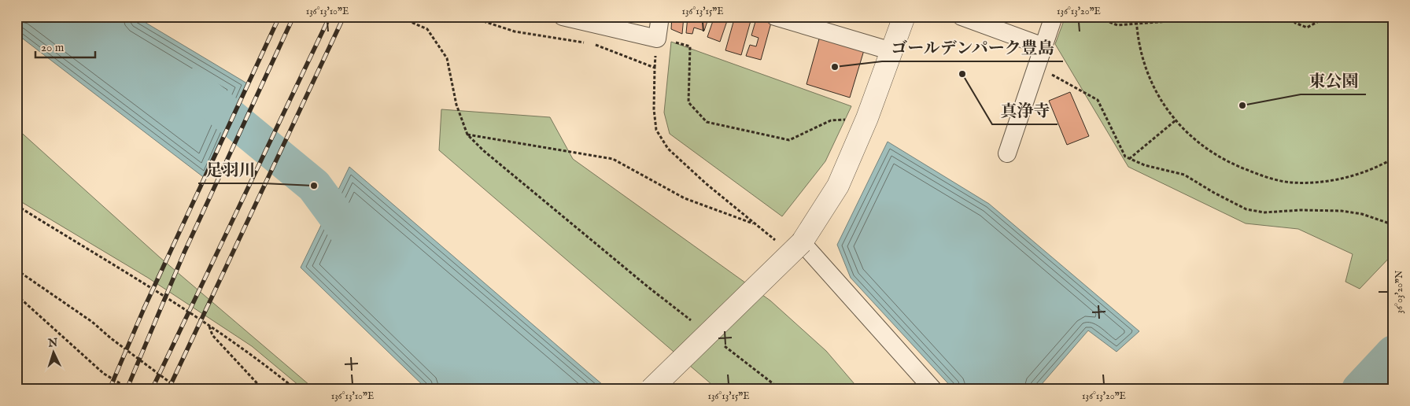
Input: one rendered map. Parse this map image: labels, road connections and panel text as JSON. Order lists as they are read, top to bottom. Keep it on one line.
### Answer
{"places":["ゴールデンパーク豊島","真浄寺","東公園","足羽川"],"scale_bar":"20 m","north":"top","coordinates":["136°13'10\"E","136°13'15\"E","136°13'20\"E","36°03'20\"N"]}
